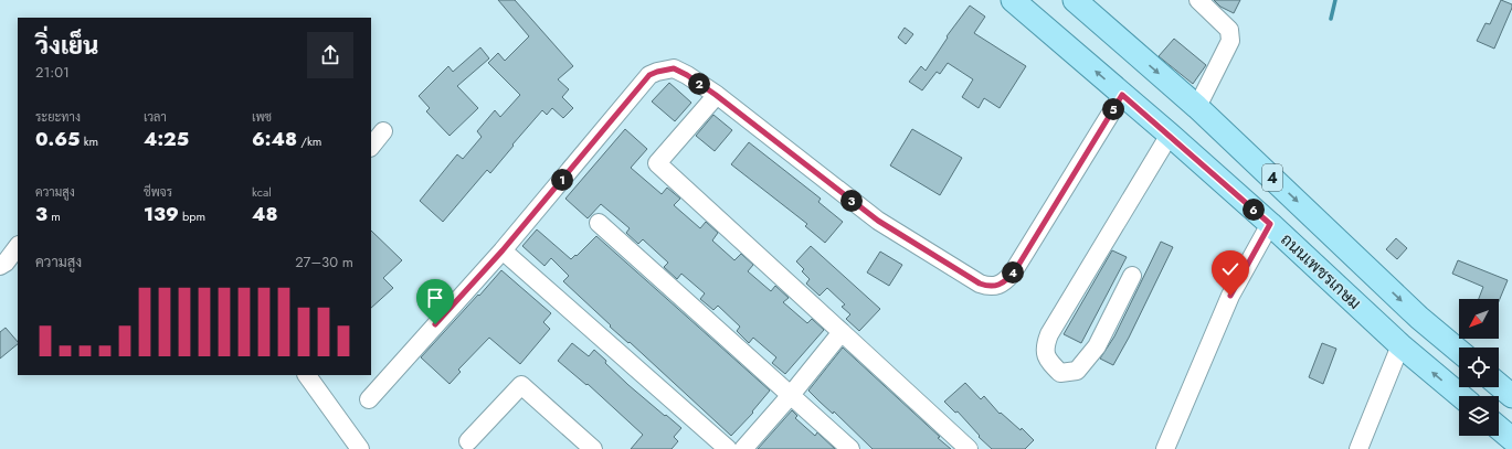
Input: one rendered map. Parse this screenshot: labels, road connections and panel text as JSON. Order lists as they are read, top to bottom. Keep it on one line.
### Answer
{"streets":{"main road":["4","ถนนเพชรเกษม"]},"north":"bottom left","page":{"heading":["วิ่งเย็น","21:01"],"pins":["2","5","1","3","6","4"],"stats":[["ระยะทาง","0.65 km"],["เวลา","4:25"],["เพซ","6:48 /km"],["ความสูง","3 m"],["ชีพจร","139 bpm"],["kcal","48"]],"chart":["ความสูง","27–30 m"]}}
